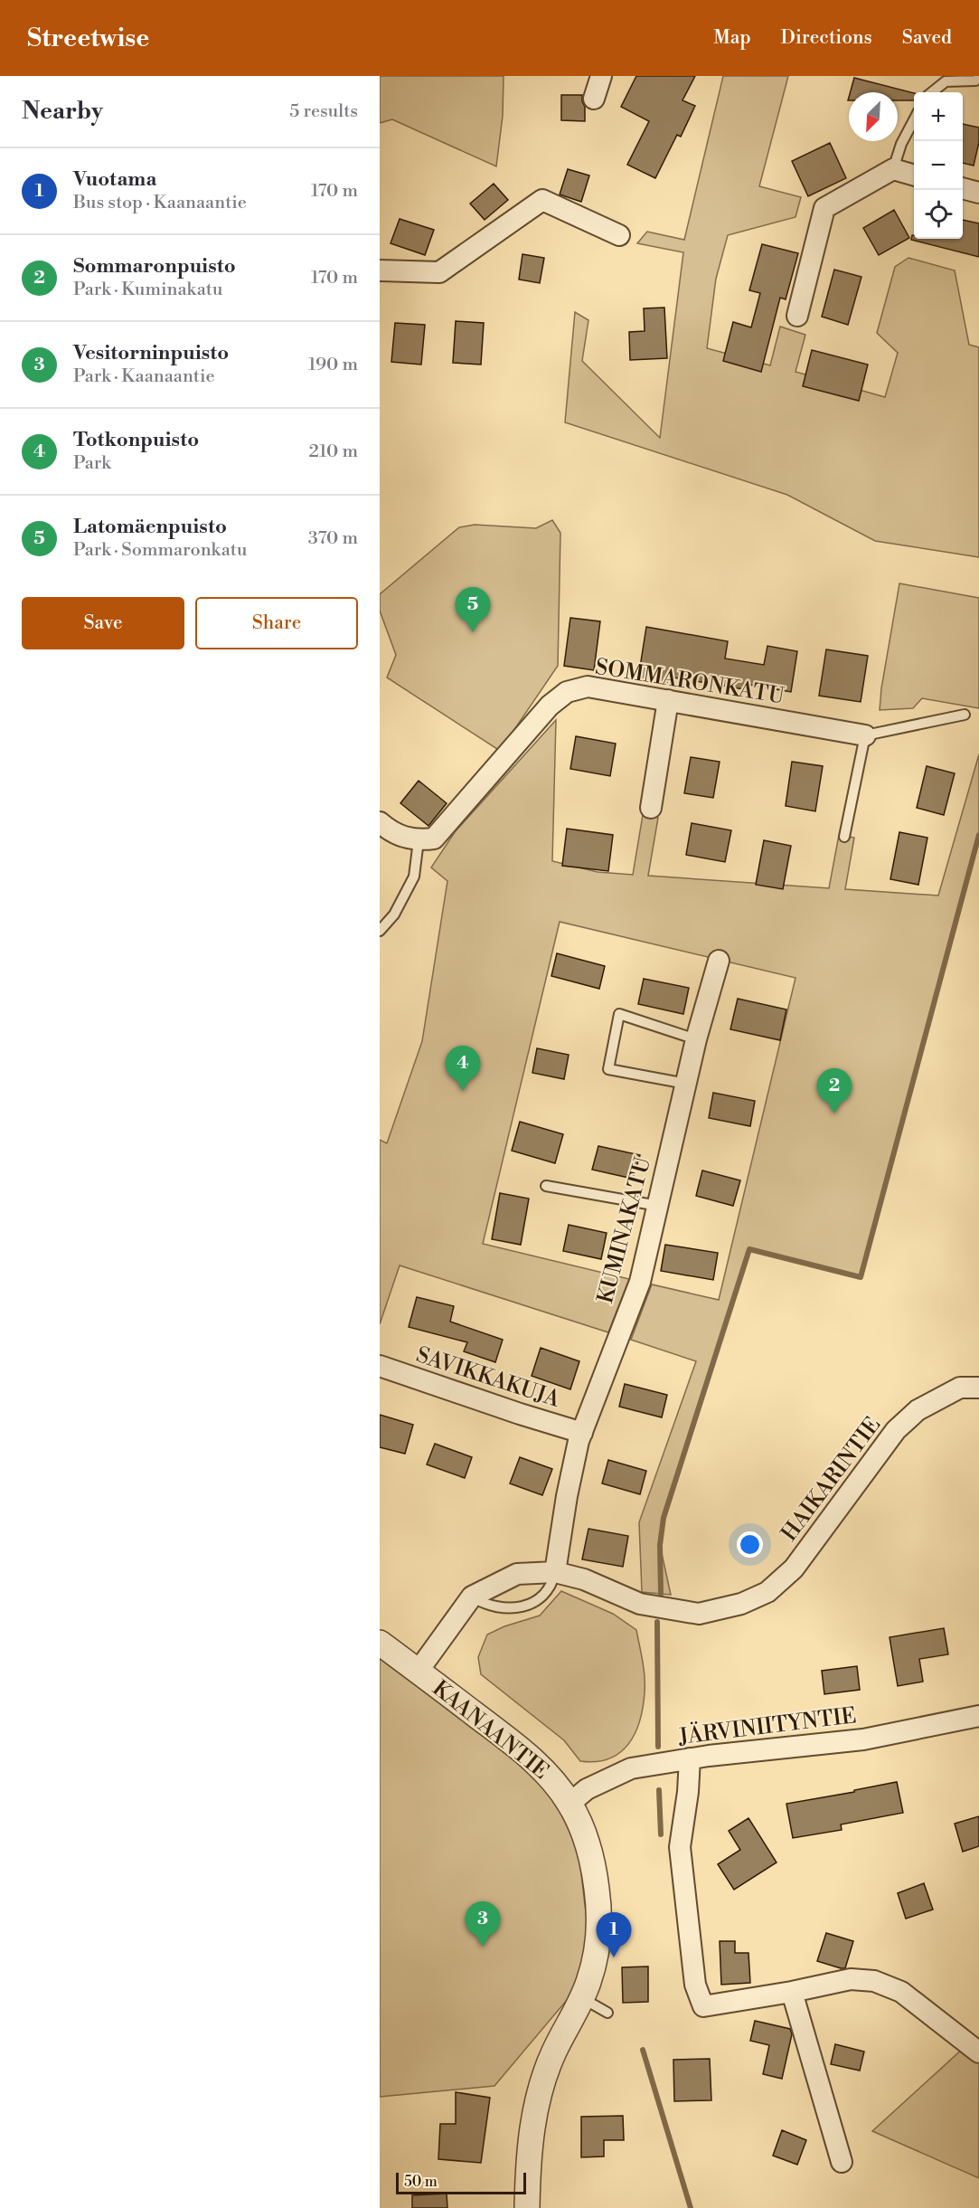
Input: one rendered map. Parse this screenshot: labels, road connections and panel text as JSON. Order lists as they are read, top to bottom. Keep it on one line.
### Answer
{"streets":{"street":["SOMMARONKATU","KUMINAKATU","SAVIKKAKUJA","HAIKARINTIE","JÄRVINIITYNTIE","KAANAANTIE"]},"crossings":[["KUMINAKATU","SAVIKKAKUJA"],["KUMINAKATU","HAIKARINTIE"],["HAIKARINTIE","KAANAANTIE"],["JÄRVINIITYNTIE","KAANAANTIE"]],"scale_bar":"50 m","north":"bottom left","page":{"header":"Streetwise","nav":["Map","Directions","Saved"],"heading":["Nearby","5 results"],"map_buttons":["+","−"],"list":[{"mark":"1","name":"Vuotama","note":"Bus stop · Kaanaantie","value":"170 m"},{"mark":"2","name":"Sommaronpuisto","note":"Park · Kuminakatu","value":"170 m"},{"mark":"3","name":"Vesitorninpuisto","note":"Park · Kaanaantie","value":"190 m"},{"mark":"4","name":"Totkonpuisto","note":"Park","value":"210 m"},{"mark":"5","name":"Latomäenpuisto","note":"Park · Sommaronkatu","value":"370 m"}],"buttons":["Save","Share"],"pins":["5","4","2","3","1"],"scale":"50 m"}}
